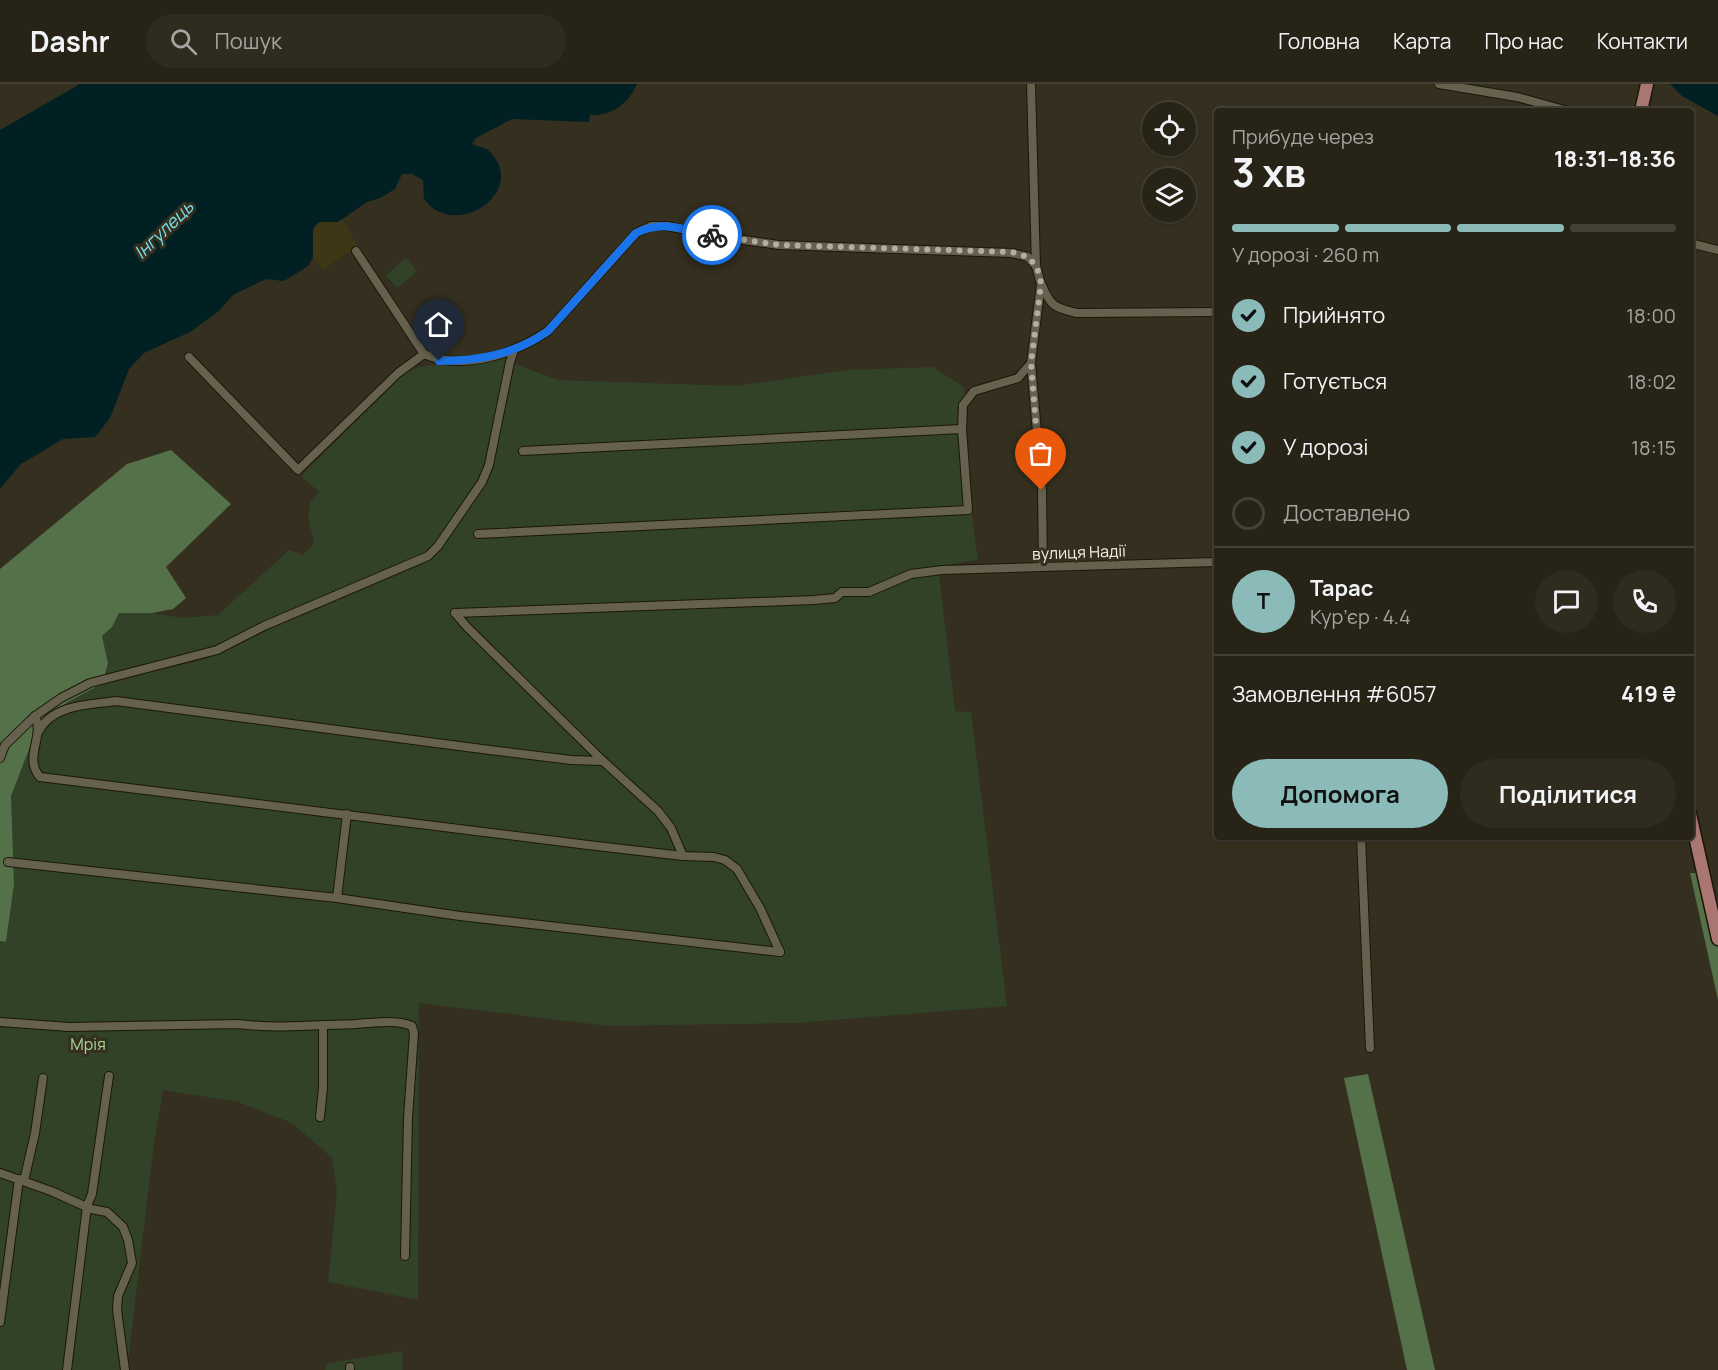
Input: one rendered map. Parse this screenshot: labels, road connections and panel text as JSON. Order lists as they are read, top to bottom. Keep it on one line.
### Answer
{"streets":{"street":["вулиця Надії"]},"water":["Інгулець"],"parks":["Мрія"],"page":{"header":"Dashr","search":"Пошук","nav":["Головна","Карта","Про нас","Контакти"],"heading":["3 хв","Прибуде через","18:31–18:36"],"panel":["Тарас","Кур’єр · 4.4","Замовлення #6057","419 ₴"],"bar":"У дорозі · 260 m","list":[["Прийнято","18:00"],["Готується","18:02"],["У дорозі","18:15"],"Доставлено"],"round":"Т","buttons":["Допомога","Поділитися"]}}
